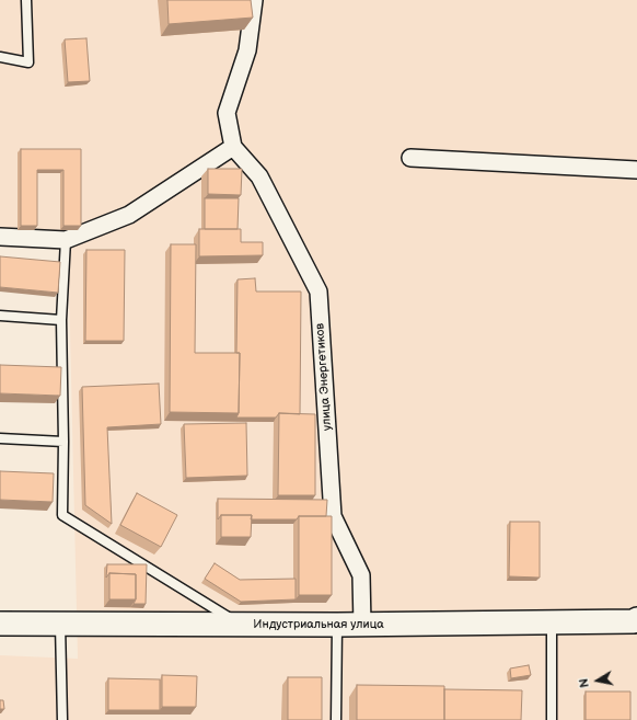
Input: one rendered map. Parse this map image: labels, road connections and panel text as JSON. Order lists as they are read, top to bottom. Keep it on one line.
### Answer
{"streets":{"street":["улица Энергетиков","Индустриальная улица"]},"crossings":[["улица Энергетиков","Индустриальная улица"]],"north":"left"}
